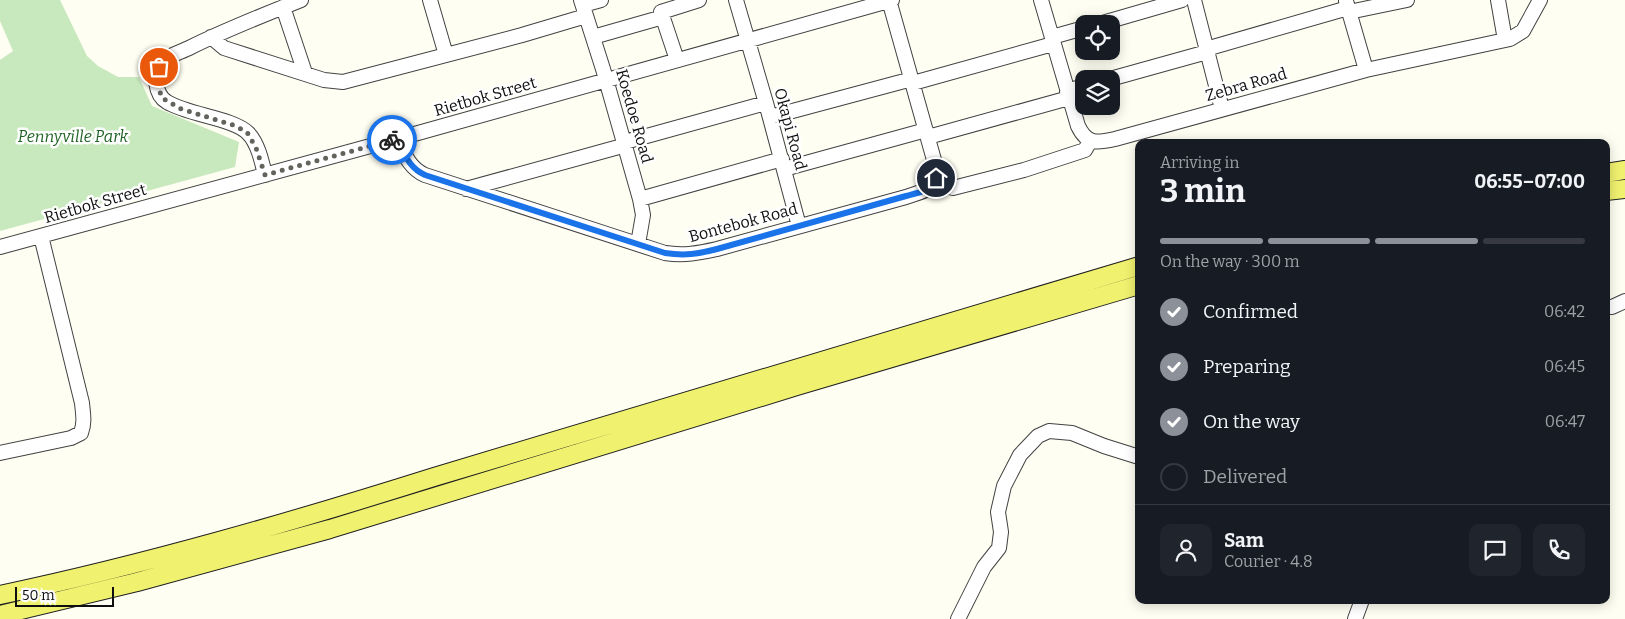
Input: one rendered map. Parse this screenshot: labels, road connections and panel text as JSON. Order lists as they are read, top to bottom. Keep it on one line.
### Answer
{"streets":{"street":["Zebra Road","Rietbok Street","Koedoe Road","Okapi Road","Bontebok Road"]},"crossings":[["Rietbok Street","Koedoe Road"],["Rietbok Street","Okapi Road"],["Rietbok Street","Bontebok Road"],["Koedoe Road","Bontebok Road"],["Okapi Road","Bontebok Road"]],"parks":["Pennyville Park"],"scale_bar":"50 m","page":{"heading":["3 min","Arriving in","06:55–07:00"],"panel":["Sam","Courier · 4.8"],"bar":"On the way · 300 m","list":[["Confirmed","06:42"],["Preparing","06:45"],["On the way","06:47"],"Delivered"],"scale":"50 m"}}
